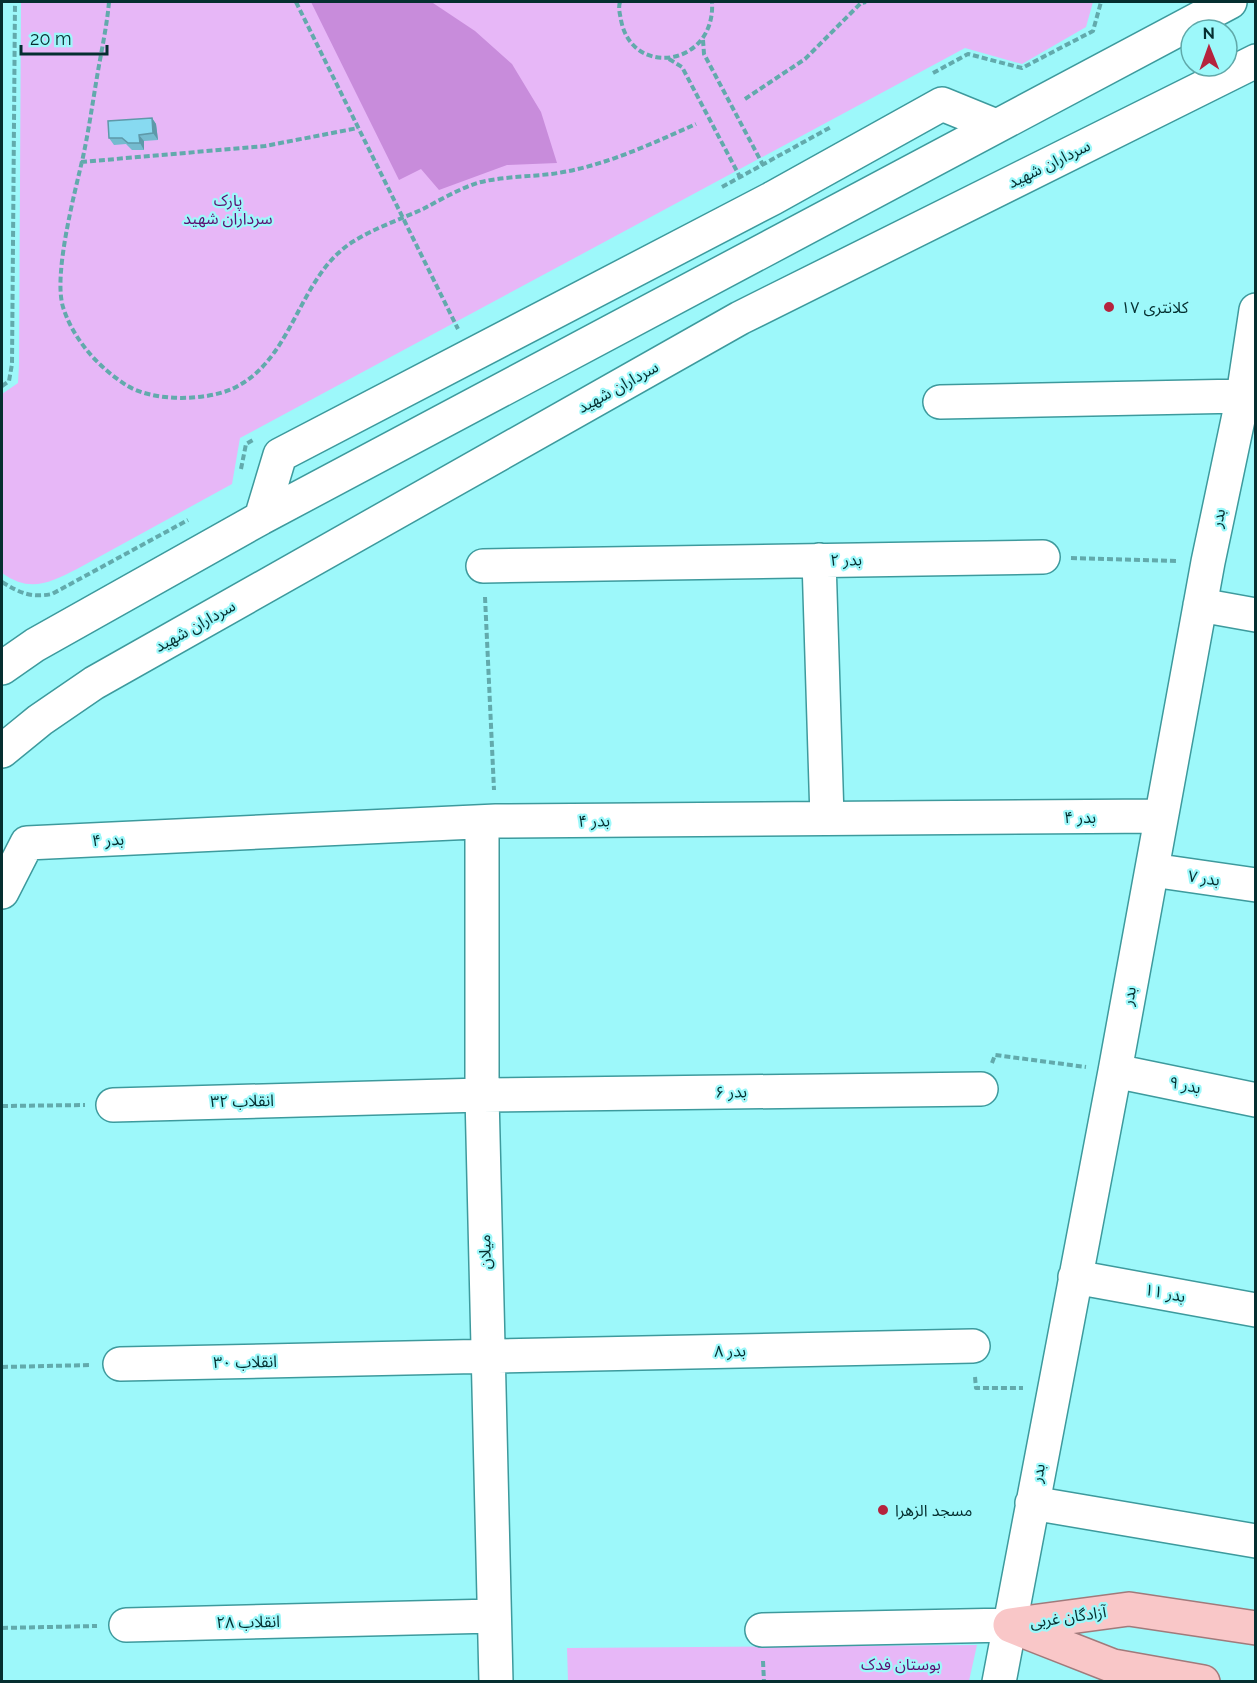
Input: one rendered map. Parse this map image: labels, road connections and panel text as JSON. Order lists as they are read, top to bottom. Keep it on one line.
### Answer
{"streets":{"main road":["آزادگان غربی"],"street":["سرداران شهید","بدر","بدر ۲","بدر ۴","بدر ۷","بدر ۹","بدر ۶","انقلاب ۳۲","میلان","بدر ۱۱","بدر ۸","انقلاب ۳۰","انقلاب ۲۸"]},"crossings":[["بدر","بدر ۴"],["بدر","بدر ۷"],["بدر","بدر ۹"],["بدر","بدر ۱۱"],["بدر","آزادگان غربی"],["بدر ۴","میلان"],["بدر ۶","انقلاب ۳۲"],["بدر ۶","میلان"],["انقلاب ۳۲","میلان"],["میلان","بدر ۸"],["میلان","انقلاب ۳۰"],["میلان","انقلاب ۲۸"],["بدر ۸","انقلاب ۳۰"]],"parks":["پارک سرداران شهید","بوستان فدک"],"places":["کلانتری ۱۷","مسجد الزهرا"],"scale_bar":"20 m","north":"top"}
